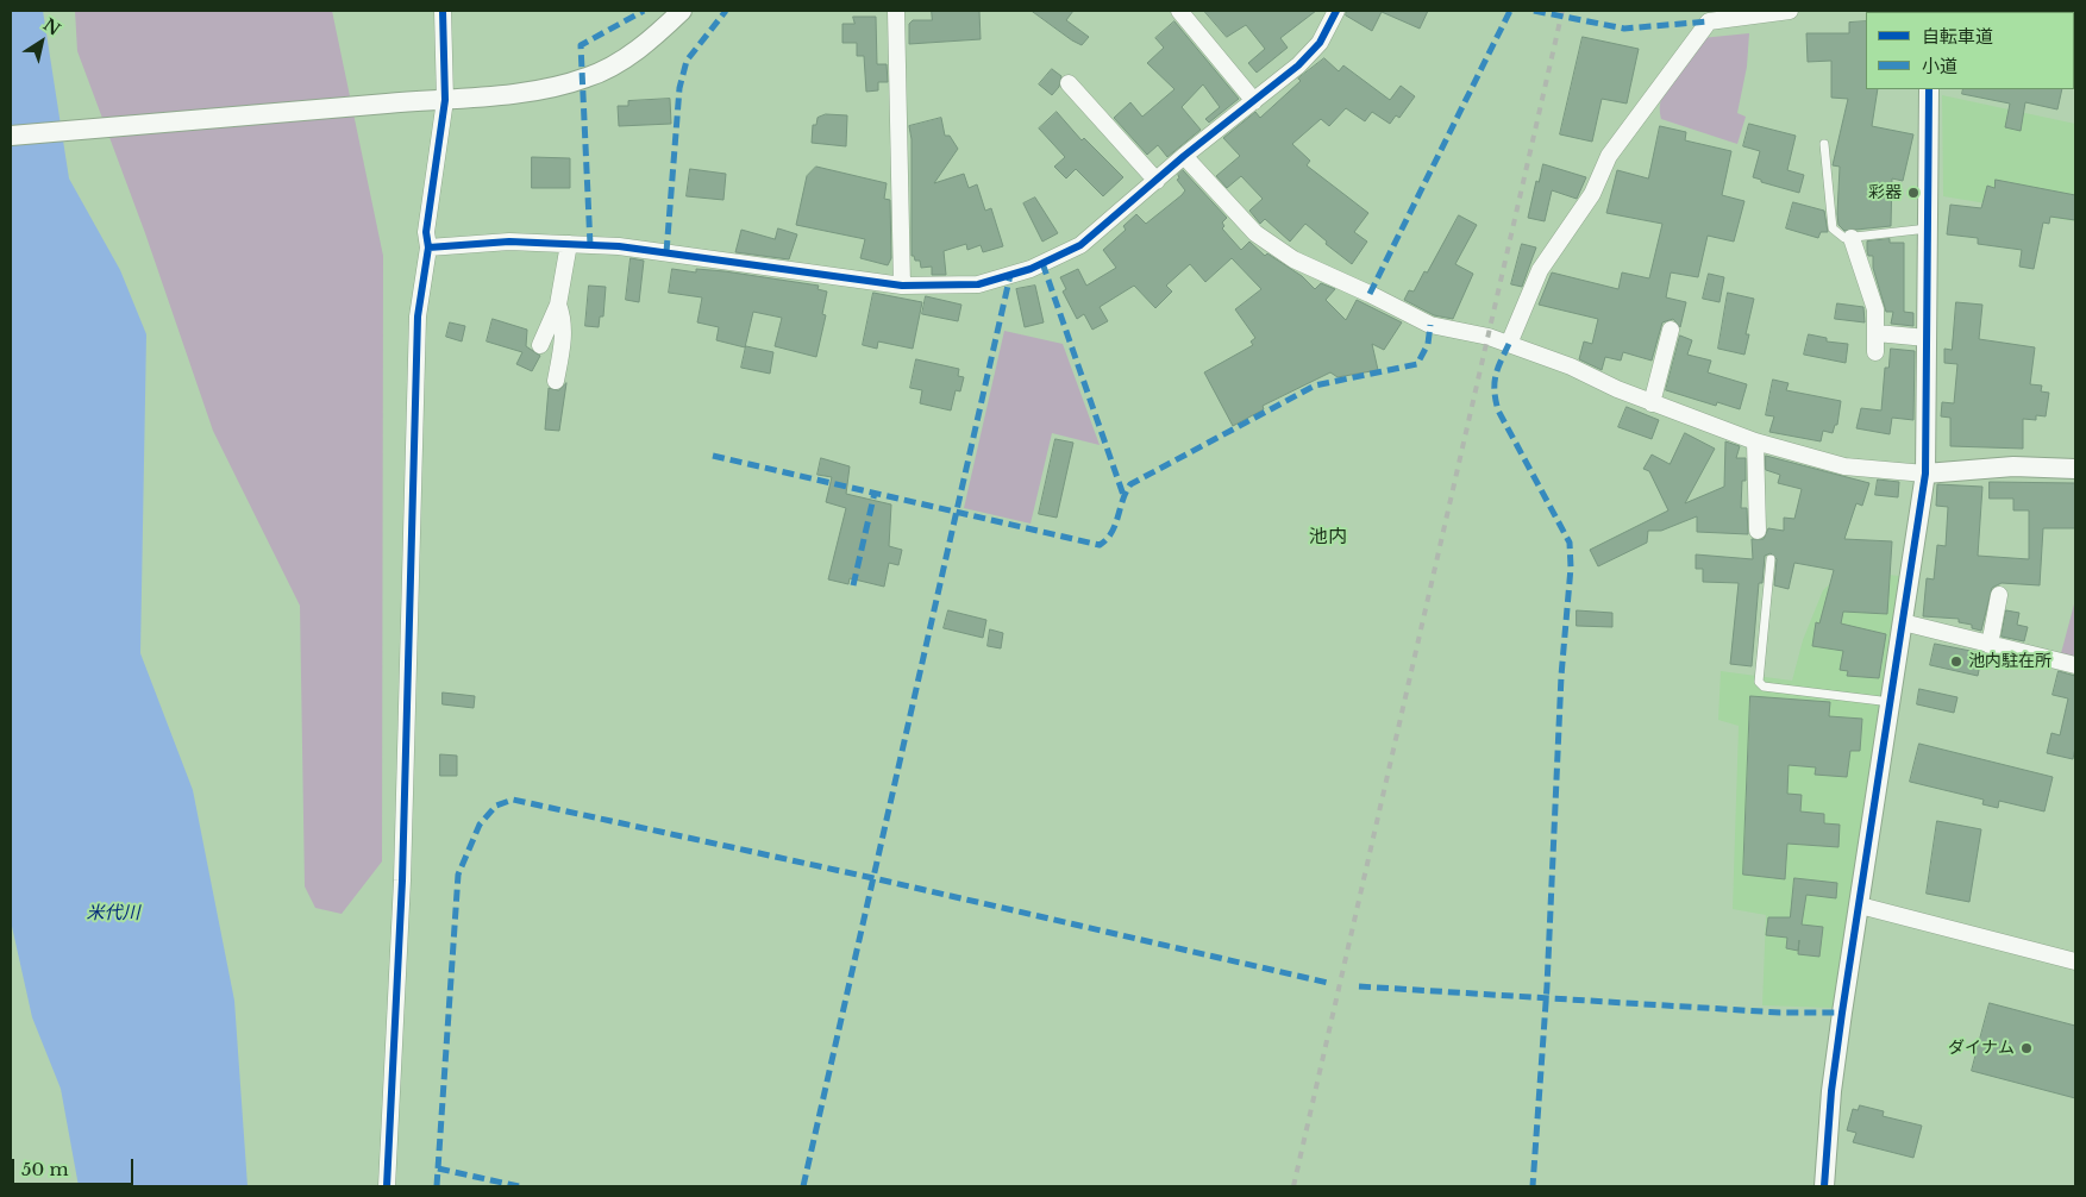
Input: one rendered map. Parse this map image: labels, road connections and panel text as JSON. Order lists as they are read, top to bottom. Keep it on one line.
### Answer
{"districts":["池内"],"water":["米代川"],"places":["彩器","池内駐在所","ダイナム"],"legend":["自転車道","小道"],"scale_bar":"50 m","north":"top right"}
